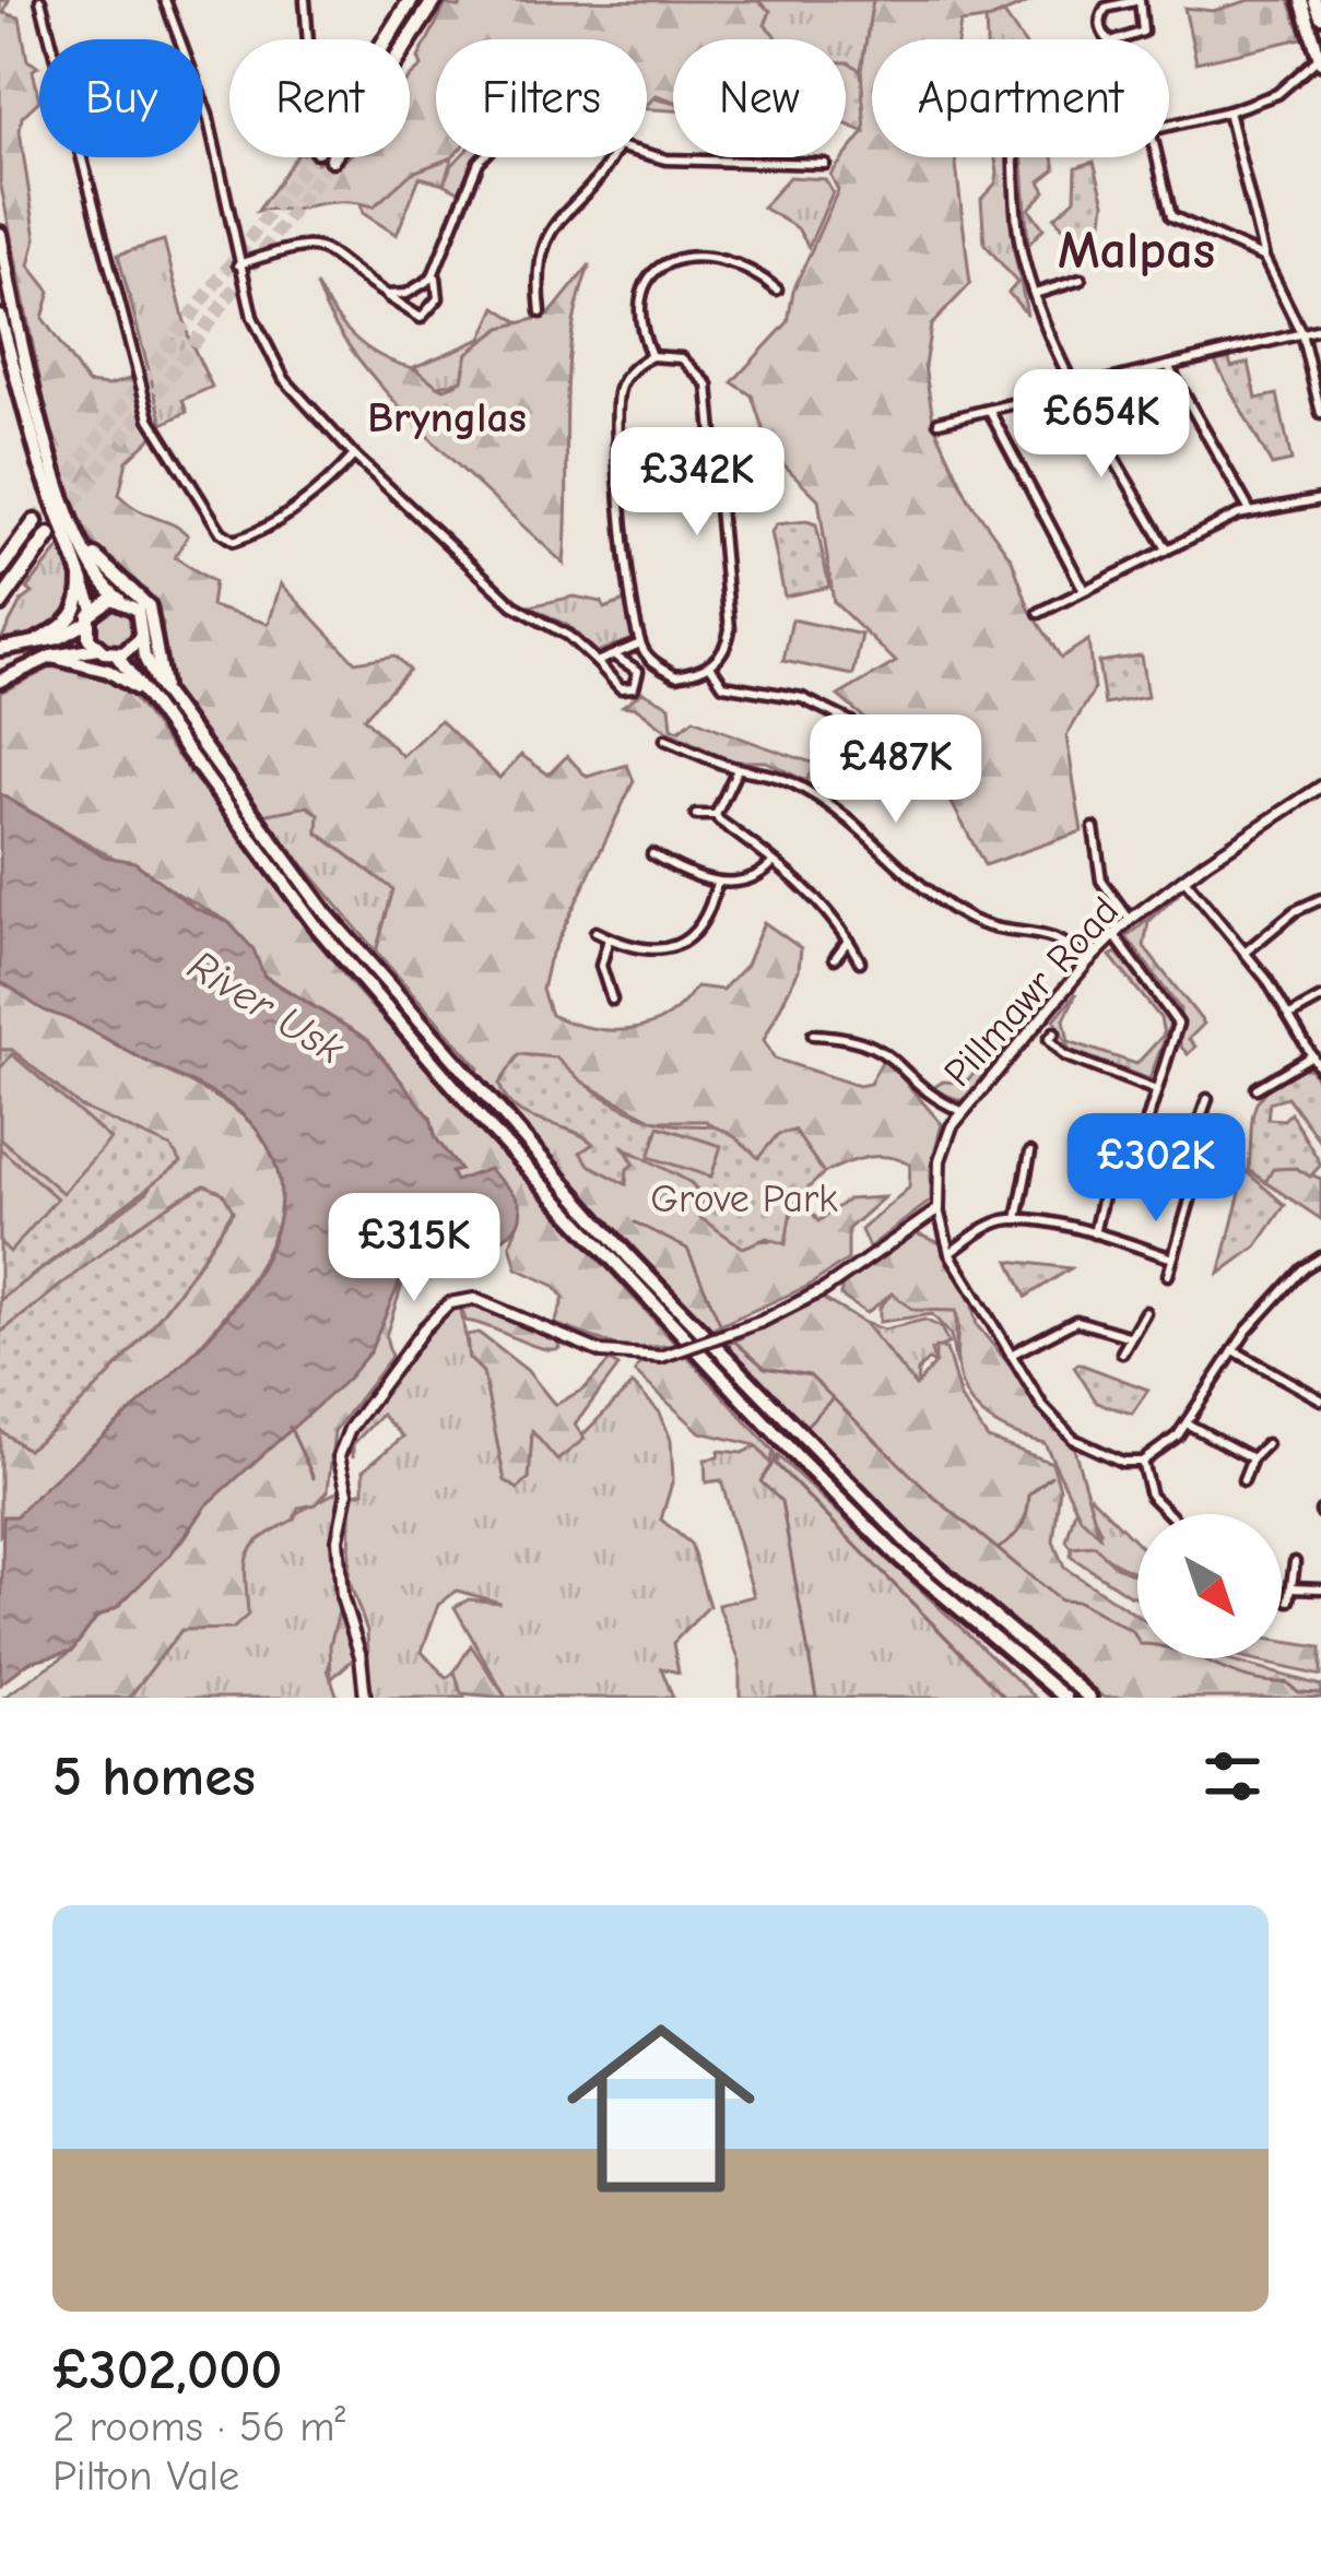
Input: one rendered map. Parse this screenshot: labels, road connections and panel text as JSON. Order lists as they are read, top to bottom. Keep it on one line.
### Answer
{"streets":{"street":["Pillmawr Road"]},"districts":["Malpas","Brynglas"],"water":["River Usk"],"parks":["Grove Park"],"north":"bottom right","page":{"chip":["Buy","Rent","Filters","New","Apartment"],"price":["£654K","£342K","£487K","£302K","£315K"],"heading":"5 homes","list":[{"name":"£302,000","note":"2 rooms · 56 m² · Pilton Vale"}]}}
